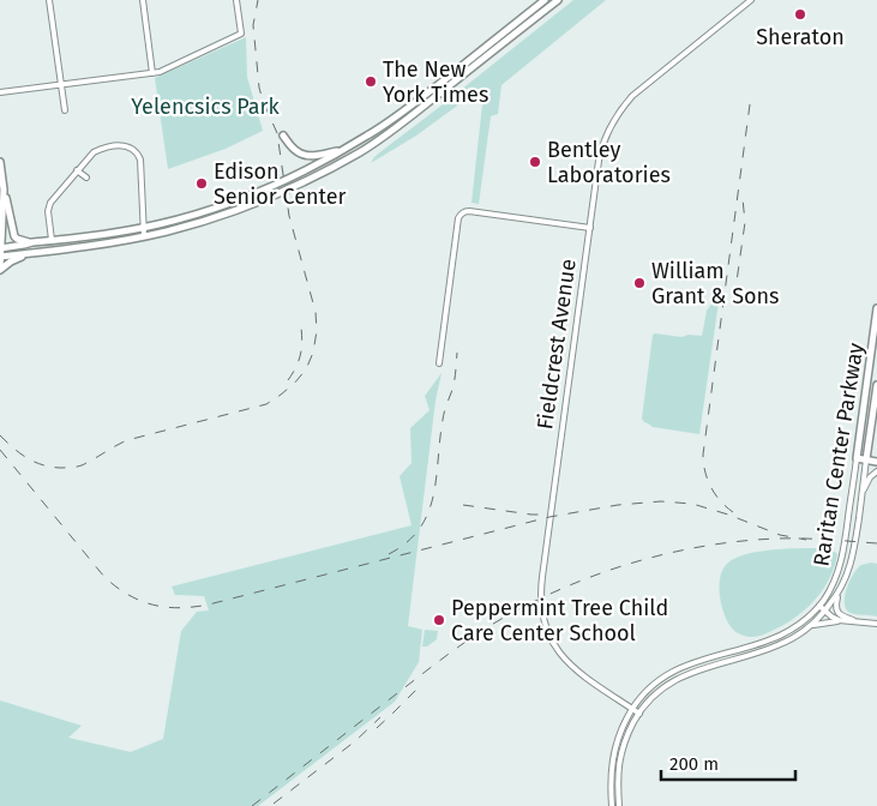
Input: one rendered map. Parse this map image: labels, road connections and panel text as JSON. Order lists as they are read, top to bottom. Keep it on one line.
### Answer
{"streets":{"main road":["Raritan Center Parkway"],"street":["Fieldcrest Avenue"]},"crossings":[["Fieldcrest Avenue","Raritan Center Parkway"]],"parks":["Yelencsics Park"],"places":["Sheraton","The New York Times","Bentley Laboratories","Edison Senior Center","William Grant & Sons","Peppermint Tree Child Care Center School"],"scale_bar":"200 m"}
